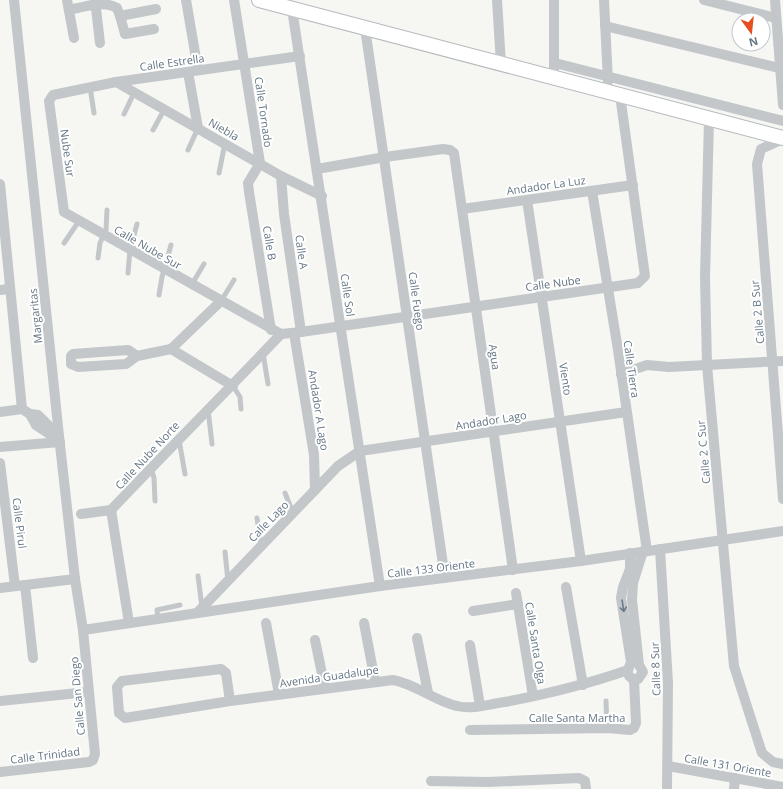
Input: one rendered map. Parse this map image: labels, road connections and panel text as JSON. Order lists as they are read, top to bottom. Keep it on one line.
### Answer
{"streets":{"street":["Calle Estrella","Calle Tornado","Niebla","Nube Sur","Andador La Luz","Calle B","Calle Nube Sur","Calle A","Calle Nube","Calle Sol","Calle Fuego","Calle 2 B Sur","Margaritas","Agua","Calle Tierra","Viento","Andador A Lago","Andador Lago","Calle 2 C Sur","Calle Nube Norte","Calle Lago","Calle Pirul","Calle 133 Oriente","Calle Santa Olga","Calle 8 Sur","Avenida Guadalupe","Calle San Diego","Calle Santa Martha","Calle Trinidad","Calle 131 Oriente"]},"crossings":[["Calle Estrella","Calle Tornado"],["Calle Estrella","Niebla"],["Calle Estrella","Nube Sur"],["Calle Estrella","Calle Sol"],["Calle Tornado","Niebla"],["Calle Tornado","Calle B"],["Niebla","Calle B"],["Niebla","Calle A"],["Niebla","Calle Sol"],["Nube Sur","Calle Nube Sur"],["Andador La Luz","Calle Nube"],["Andador La Luz","Agua"],["Andador La Luz","Calle Tierra"],["Andador La Luz","Viento"],["Calle B","Calle Nube Sur"],["Calle B","Calle Nube"],["Calle B","Calle Nube Norte"],["Calle Nube Sur","Calle Nube"],["Calle Nube Sur","Calle Nube Norte"],["Calle A","Calle Nube"],["Calle A","Andador A Lago"],["Calle Nube","Calle Sol"],["Calle Nube","Calle Fuego"],["Calle Nube","Agua"],["Calle Nube","Calle Tierra"],["Calle Nube","Viento"],["Calle Nube","Andador A Lago"],["Calle Nube","Calle Nube Norte"],["Calle Sol","Andador Lago"],["Calle Sol","Calle Lago"],["Calle Sol","Calle 133 Oriente"],["Calle Fuego","Agua"],["Calle Fuego","Andador Lago"],["Calle Fuego","Calle 133 Oriente"],["Margaritas","Calle 133 Oriente"],["Margaritas","Calle San Diego"],["Agua","Andador Lago"],["Agua","Calle 133 Oriente"],["Calle Tierra","Andador Lago"],["Calle Tierra","Calle 133 Oriente"],["Viento","Andador Lago"],["Viento","Calle 133 Oriente"],["Andador A Lago","Calle Lago"],["Andador Lago","Calle Lago"],["Calle 2 C Sur","Calle 133 Oriente"],["Calle Lago","Calle 133 Oriente"],["Calle 133 Oriente","Calle 8 Sur"],["Calle 133 Oriente","Calle San Diego"],["Calle Santa Olga","Avenida Guadalupe"],["Calle 8 Sur","Calle 131 Oriente"],["Avenida Guadalupe","Calle Santa Martha"],["Calle San Diego","Calle Trinidad"]],"north":"bottom"}
